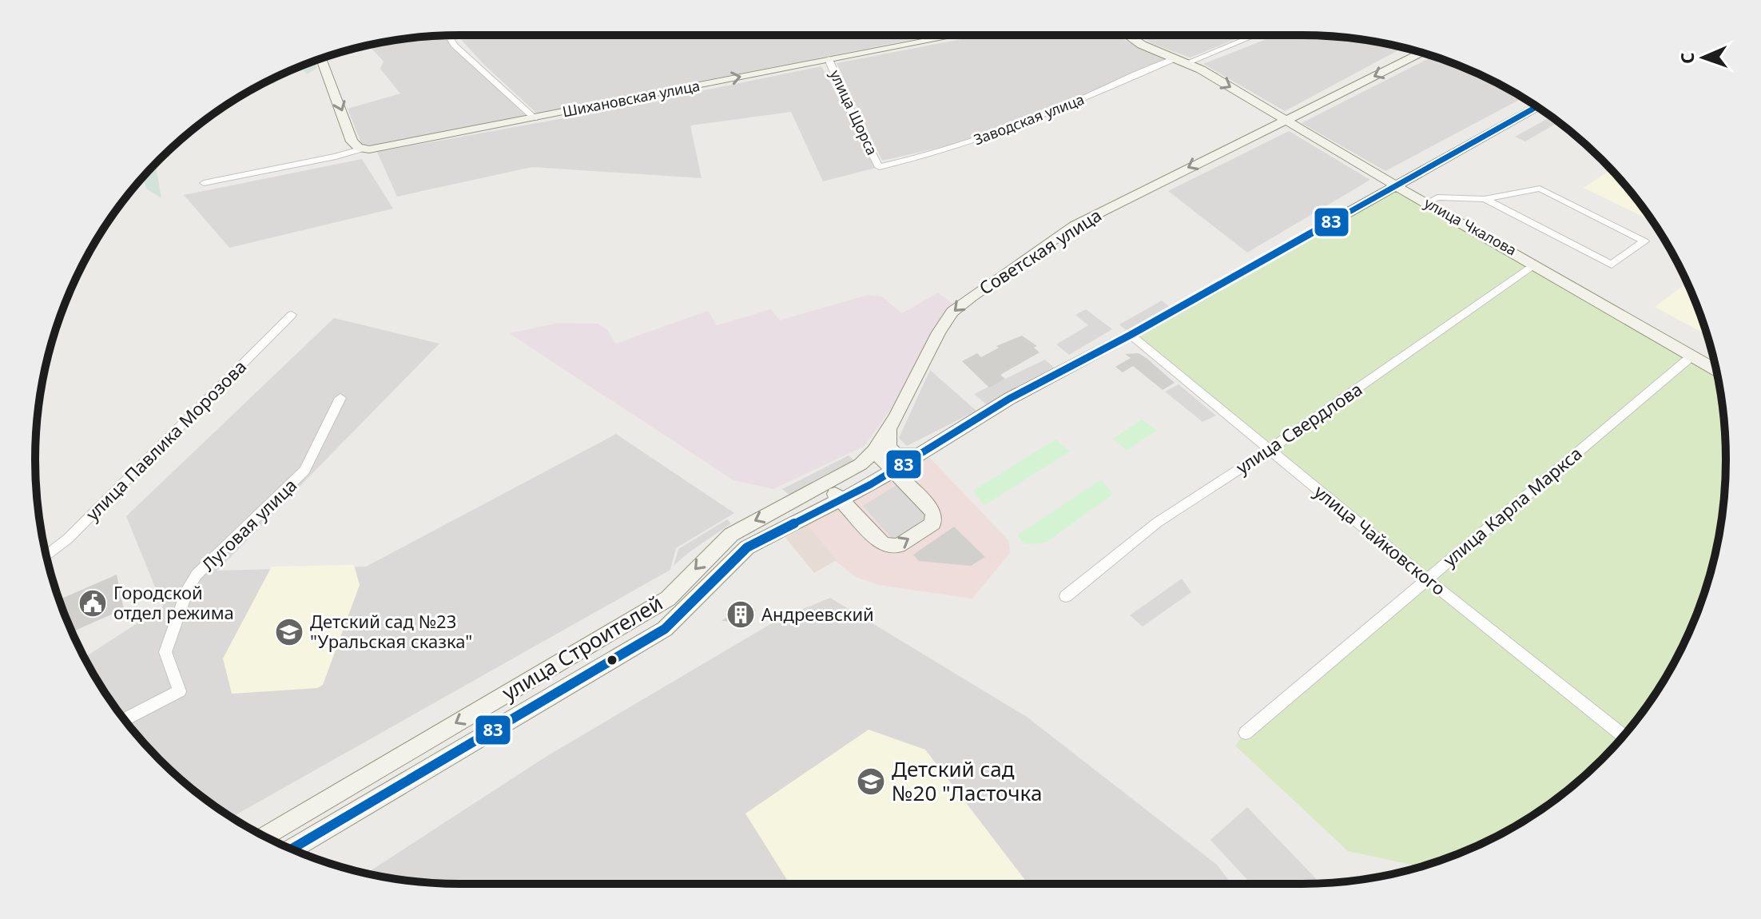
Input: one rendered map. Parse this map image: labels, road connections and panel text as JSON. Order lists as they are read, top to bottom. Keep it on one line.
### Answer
{"streets":{"main road":["Шихановская улица","улица Чкалова","Советская улица","улица Строителей"],"street":["улица Щорса","Заводская улица","улица Свердлова","улица Павлика Морозова","улица Карла Маркса","Луговая улица","улица Чайковского"]},"crossings":[["Шихановская улица","улица Щорса"],["улица Щорса","Заводская улица"],["Заводская улица","улица Чкалова"],["улица Чкалова","Советская улица"],["улица Чкалова","улица Свердлова"],["улица Чкалова","улица Карла Маркса"],["улица Чкалова","улица Строителей"],["Советская улица","улица Строителей"],["улица Свердлова","улица Чайковского"],["улица Карла Маркса","улица Чайковского"],["улица Чайковского","улица Строителей"]],"one_way":["Шихановская улица","Советская улица"],"places":{"public building":["Городской отдел режима"],"building":["Андреевский"],"school or university":["Детский сад №23 \"Уральская сказка\"","Детский сад №20 \"Ласточка"]},"lines":["transit line 83"],"north":"left"}
